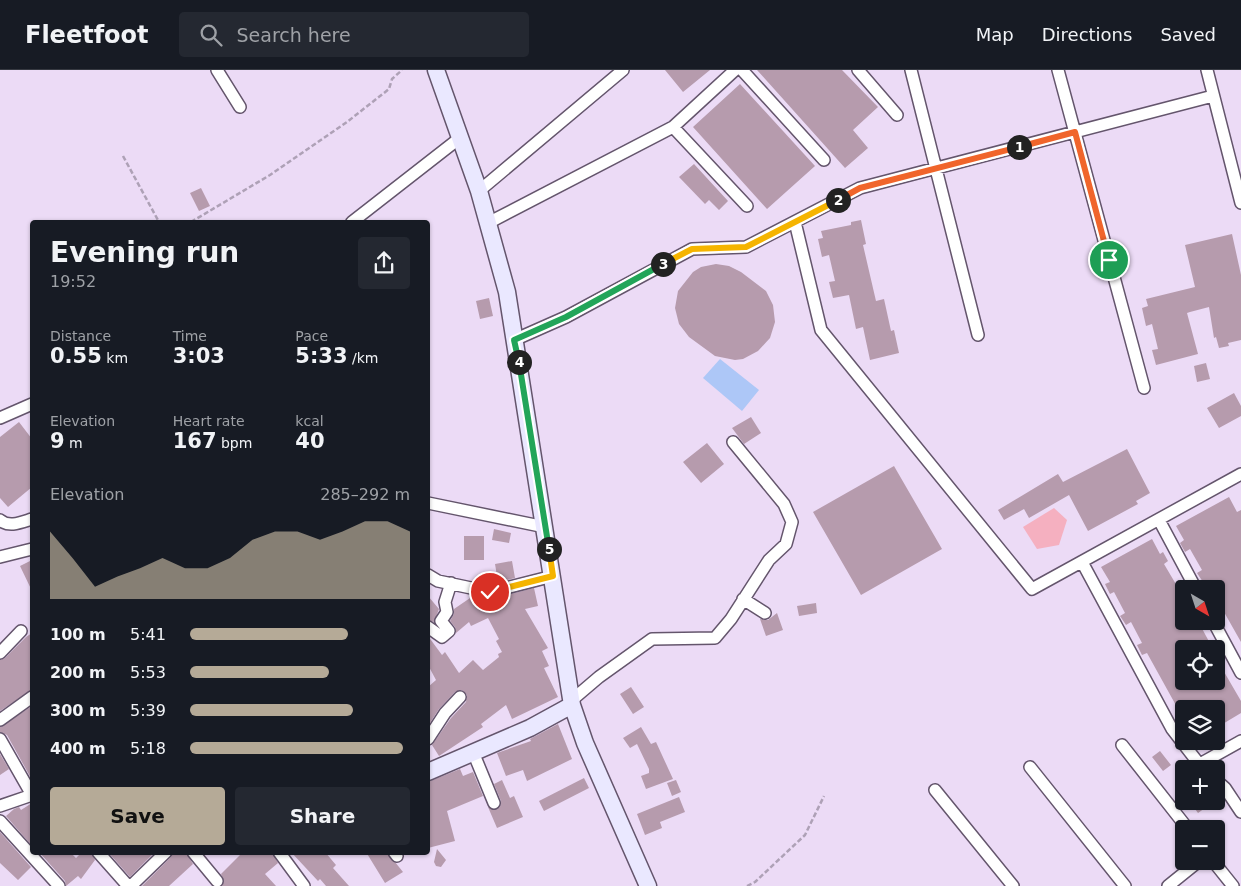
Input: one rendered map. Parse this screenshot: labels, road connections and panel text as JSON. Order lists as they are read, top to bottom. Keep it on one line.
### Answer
{"north":"bottom right","page":{"header":"Fleetfoot","search":"Search here","nav":["Map","Directions","Saved"],"pins":["1","2","3","4","5"],"heading":["Evening run","19:52"],"stats":[["Distance","0.55 km"],["Time","3:03"],["Pace","5:33 /km"],["Elevation","9 m"],["Heart rate","167 bpm"],["kcal","40"]],"chart":["Elevation","285–292 m"],"map_buttons":["+","−"],"list":[{"name":"100 m","note":"5:41"},{"name":"200 m","note":"5:53"},{"name":"300 m","note":"5:39"},{"name":"400 m","note":"5:18"}],"buttons":["Save","Share"]}}
